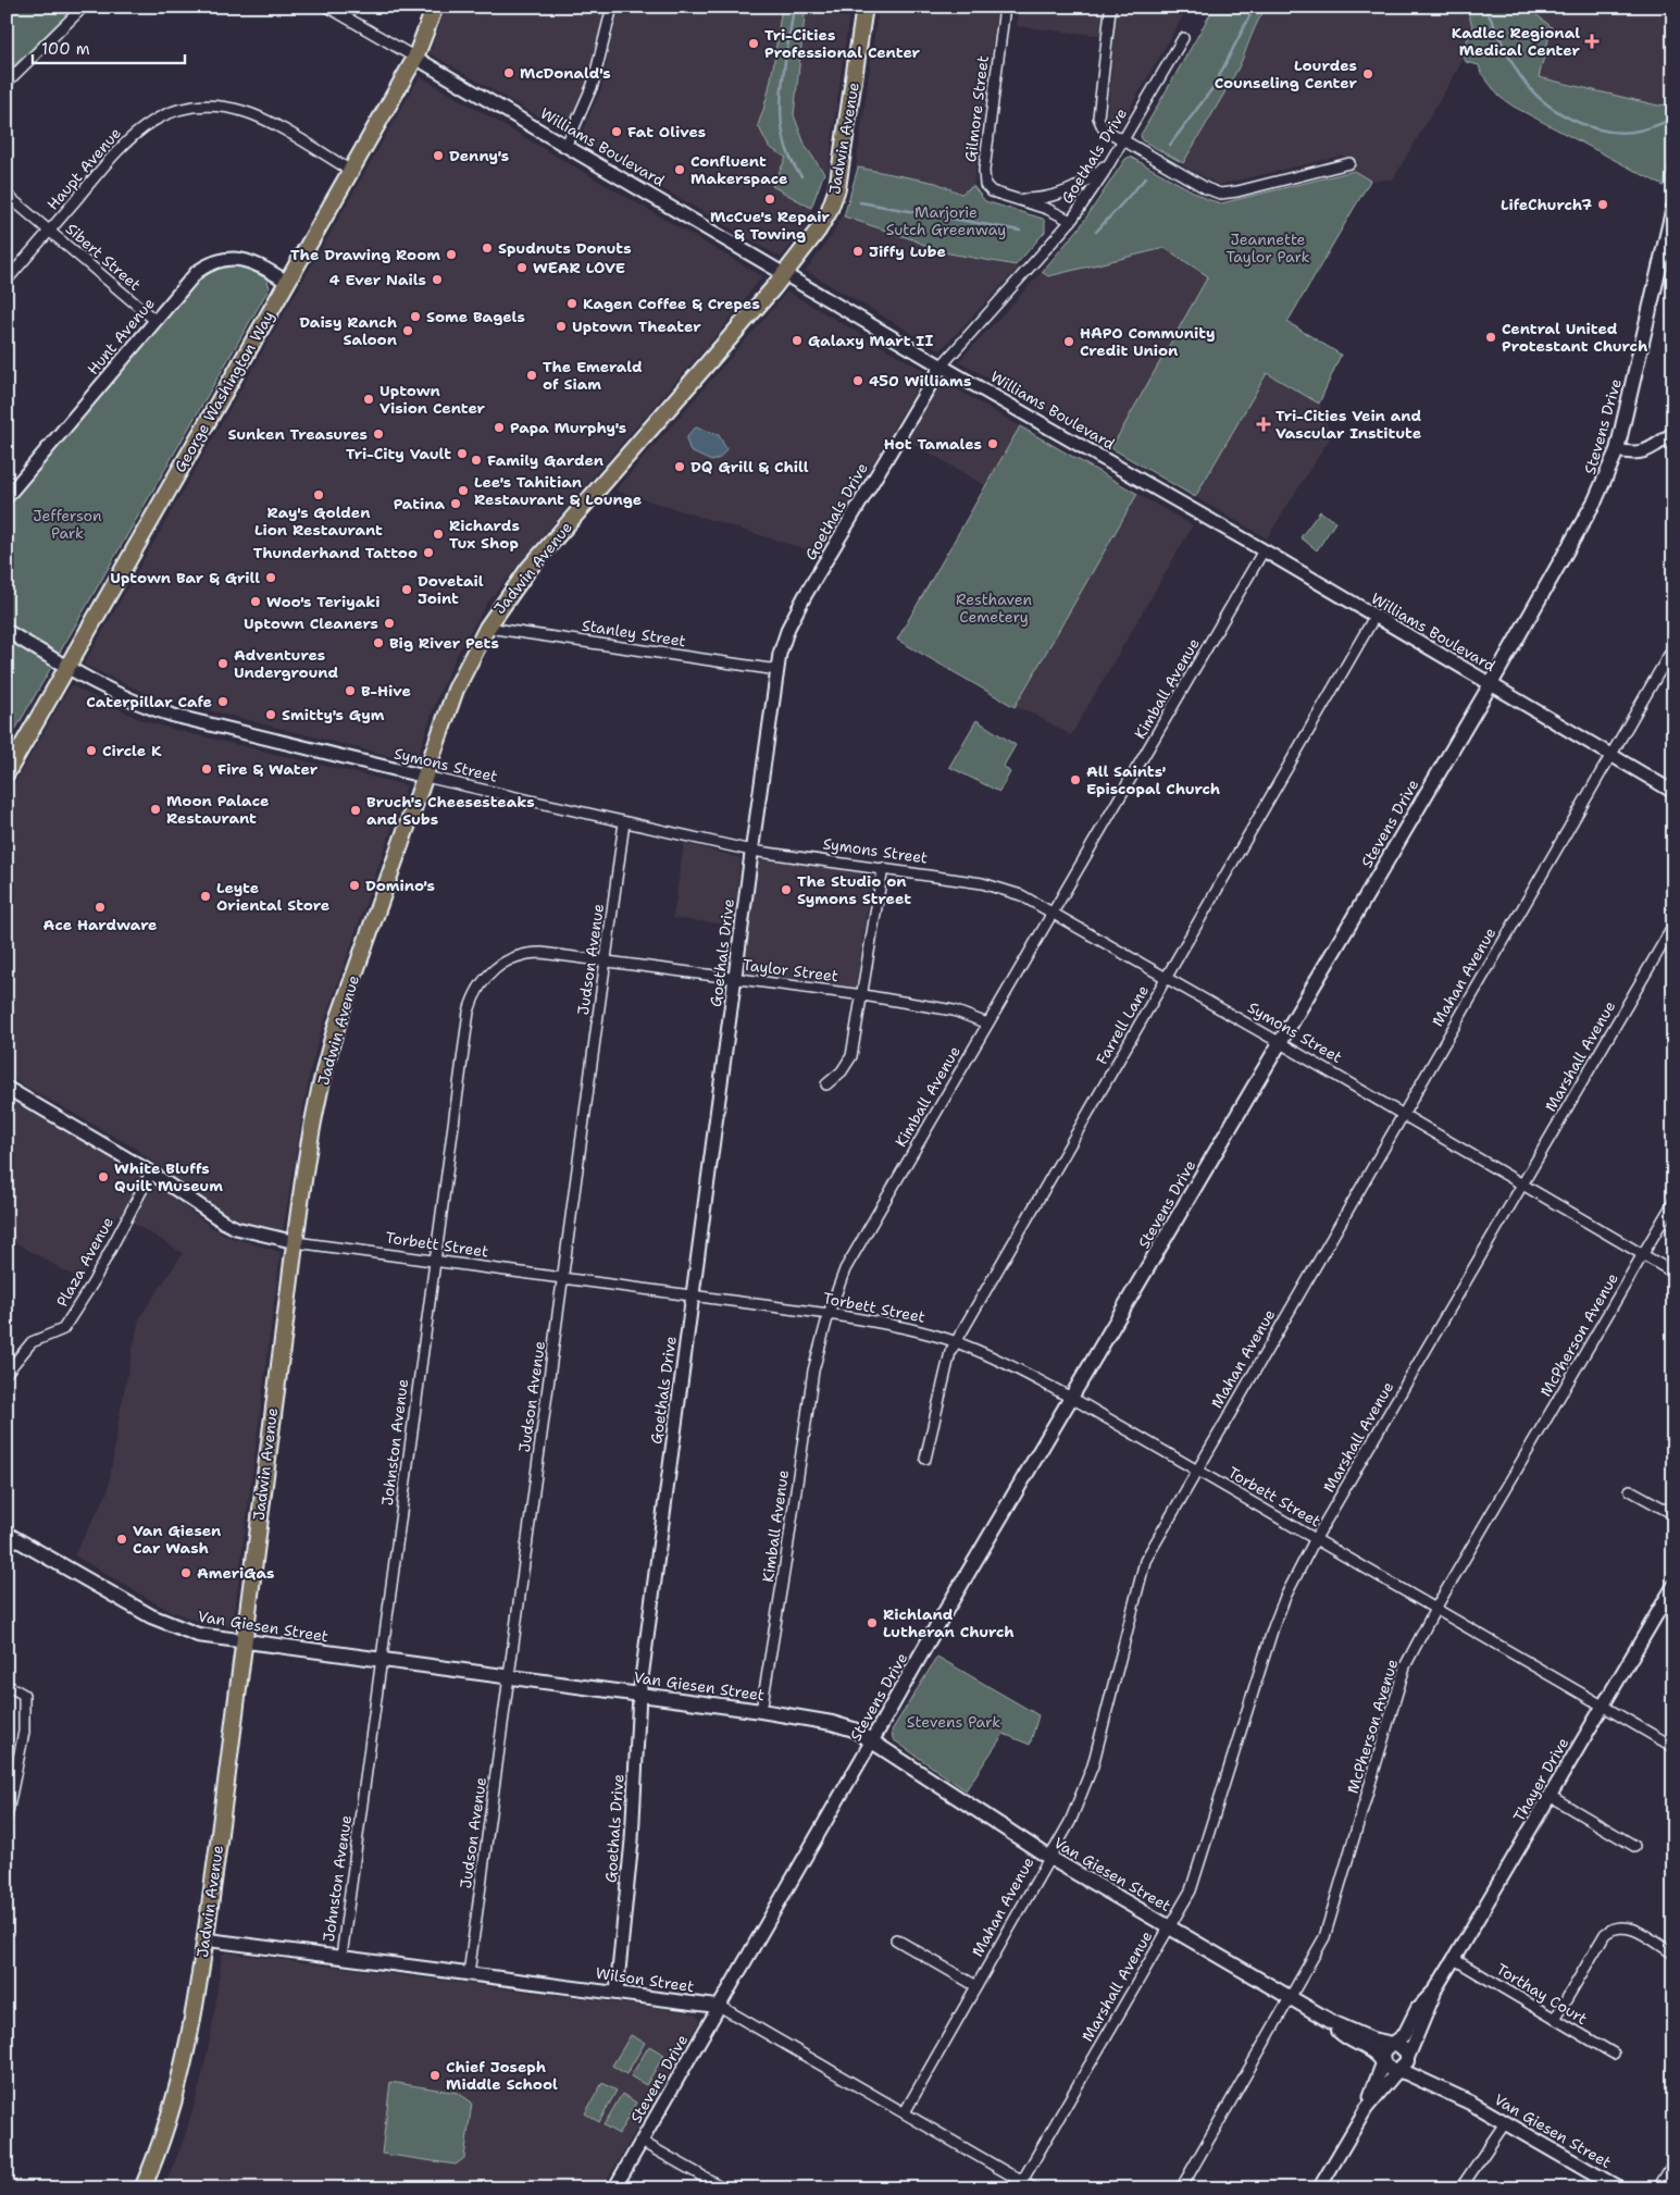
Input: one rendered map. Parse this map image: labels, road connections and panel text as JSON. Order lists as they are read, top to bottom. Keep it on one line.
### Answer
{"streets":{"main road":["Jadwin Avenue","George Washington Way","Stevens Drive","Van Giesen Street"],"street":["Gilmore Street","Williams Boulevard","Goethals Drive","Haupt Avenue","Sibert Street","Hunt Avenue","Stanley Street","Kimball Avenue","Symons Street","Judson Avenue","Taylor Street","Mahan Avenue","Farrell Lane","Marshall Avenue","Torbett Street","Plaza Avenue","McPherson Avenue","Johnston Avenue","Thayer Drive","Wilson Street","Torthay Court"]},"crossings":[["Gilmore Street","Goethals Drive"],["Jadwin Avenue","Williams Boulevard"],["Jadwin Avenue","Stanley Street"],["Jadwin Avenue","Symons Street"],["Jadwin Avenue","Torbett Street"],["Jadwin Avenue","Van Giesen Street"],["Jadwin Avenue","Wilson Street"],["Williams Boulevard","Goethals Drive"],["Williams Boulevard","George Washington Way"],["Williams Boulevard","Stevens Drive"],["Williams Boulevard","Kimball Avenue"],["Williams Boulevard","Mahan Avenue"],["Williams Boulevard","Farrell Lane"],["Goethals Drive","Stanley Street"],["Goethals Drive","Symons Street"],["Goethals Drive","Taylor Street"],["Goethals Drive","Torbett Street"],["Goethals Drive","Van Giesen Street"],["Goethals Drive","Wilson Street"],["Haupt Avenue","Sibert Street"],["Haupt Avenue","George Washington Way"],["Sibert Street","Hunt Avenue"],["Hunt Avenue","George Washington Way"],["George Washington Way","Symons Street"],["Stevens Drive","Symons Street"],["Stevens Drive","Torbett Street"],["Stevens Drive","Van Giesen Street"],["Stevens Drive","Wilson Street"],["Kimball Avenue","Symons Street"],["Kimball Avenue","Taylor Street"],["Kimball Avenue","Torbett Street"],["Kimball Avenue","Van Giesen Street"],["Symons Street","Judson Avenue"],["Symons Street","Mahan Avenue"],["Symons Street","Farrell Lane"],["Symons Street","Marshall Avenue"],["Symons Street","McPherson Avenue"],["Judson Avenue","Taylor Street"],["Judson Avenue","Torbett Street"],["Judson Avenue","Van Giesen Street"],["Judson Avenue","Wilson Street"],["Taylor Street","Johnston Avenue"],["Mahan Avenue","Torbett Street"],["Mahan Avenue","Van Giesen Street"],["Mahan Avenue","Wilson Street"],["Farrell Lane","Torbett Street"],["Marshall Avenue","Torbett Street"],["Marshall Avenue","Van Giesen Street"],["Marshall Avenue","Wilson Street"],["Torbett Street","Plaza Avenue"],["Torbett Street","McPherson Avenue"],["Torbett Street","Johnston Avenue"],["Torbett Street","Thayer Drive"],["McPherson Avenue","Van Giesen Street"],["Johnston Avenue","Van Giesen Street"],["Johnston Avenue","Wilson Street"],["Van Giesen Street","Thayer Drive"],["Thayer Drive","Torthay Court"]],"parks":["Marjorie Sutch Greenway","Jeannette Taylor Park","Jefferson Park","Resthaven Cemetery","Stevens Park"],"places":{"health":["Kadlec Regional Medical Center","Tri-Cities Vein and Vascular Institute"],"other":["Tri-Cities Professional Center","McDonald's","Lourdes Counseling Center","Fat Olives","Denny's","Confluent Makerspace","McCue's Repair & Towing","LifeChurch7","Spudnuts Donuts","Jiffy Lube","The Drawing Room","WEAR LOVE","4 Ever Nails","Kagen Coffee & Crepes","Some Bagels","Uptown Theater","Daisy Ranch Saloon","Central United Protestant Church","Galaxy Mart II","HAPO Community Credit Union","The Emerald of Siam","450 Williams","Uptown Vision Center","Papa Murphy's","Sunken Treasures","Hot Tamales","Tri-City Vault","Family Garden","DQ Grill & Chill","Lee's Tahitian Restaurant & Lounge","Ray's Golden Lion Restaurant","Patina","Richards Tux Shop","Thunderhand Tattoo","Uptown Bar & Grill","Dovetail Joint","Woo's Teriyaki","Uptown Cleaners","Big River Pets","Adventures Underground","B-Hive","Caterpillar Cafe","Smitty's Gym","Circle K","Fire & Water","All Saints' Episcopal Church","Moon Palace Restaurant","Bruch's Cheesesteaks and Subs","Domino's","The Studio on Symons Street","Leyte Oriental Store","Ace Hardware","White Bluffs Quilt Museum","Van Giesen Car Wash","AmeriGas","Richland Lutheran Church","Chief Joseph Middle School"]},"scale_bar":"100 m"}
